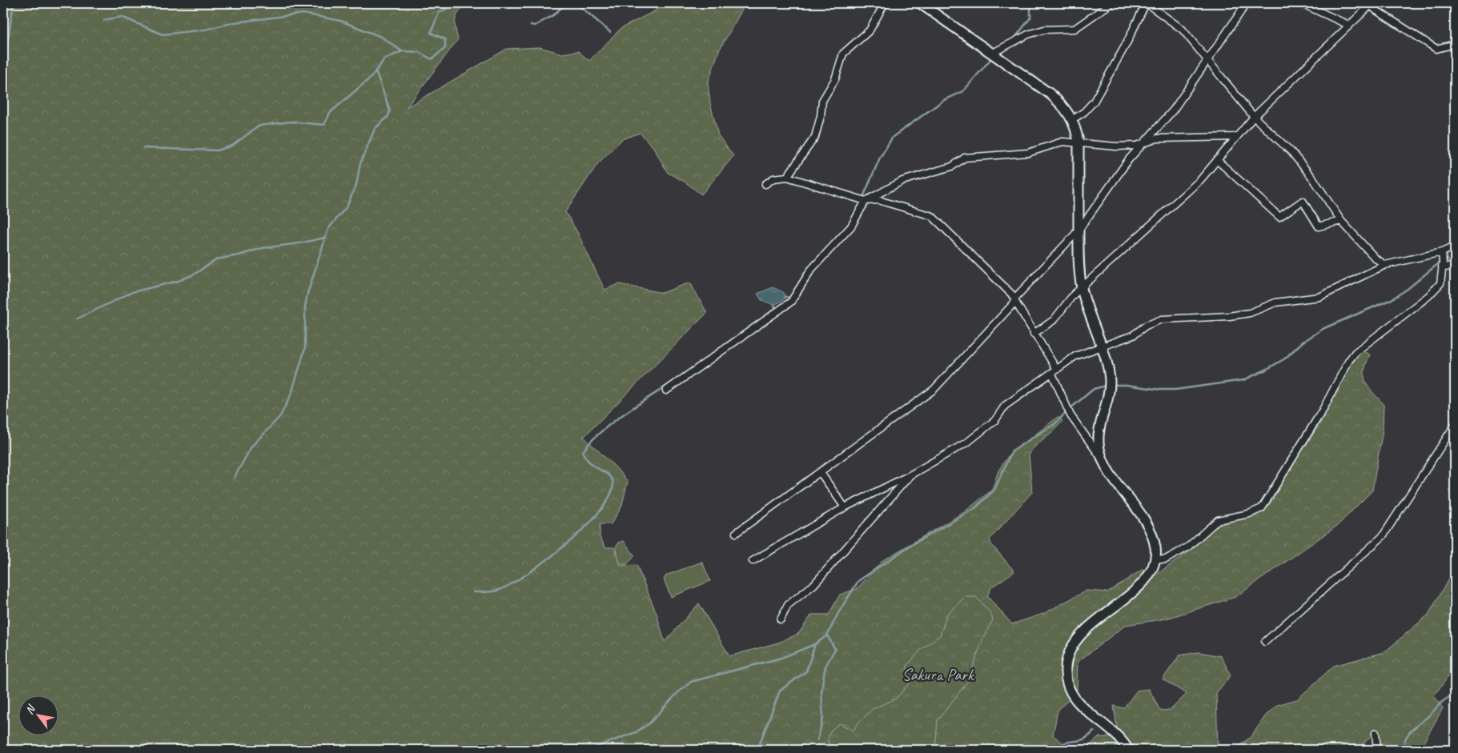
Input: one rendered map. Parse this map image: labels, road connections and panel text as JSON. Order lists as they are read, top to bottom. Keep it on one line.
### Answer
{"parks":["Sakura Park"],"north":"top left"}
